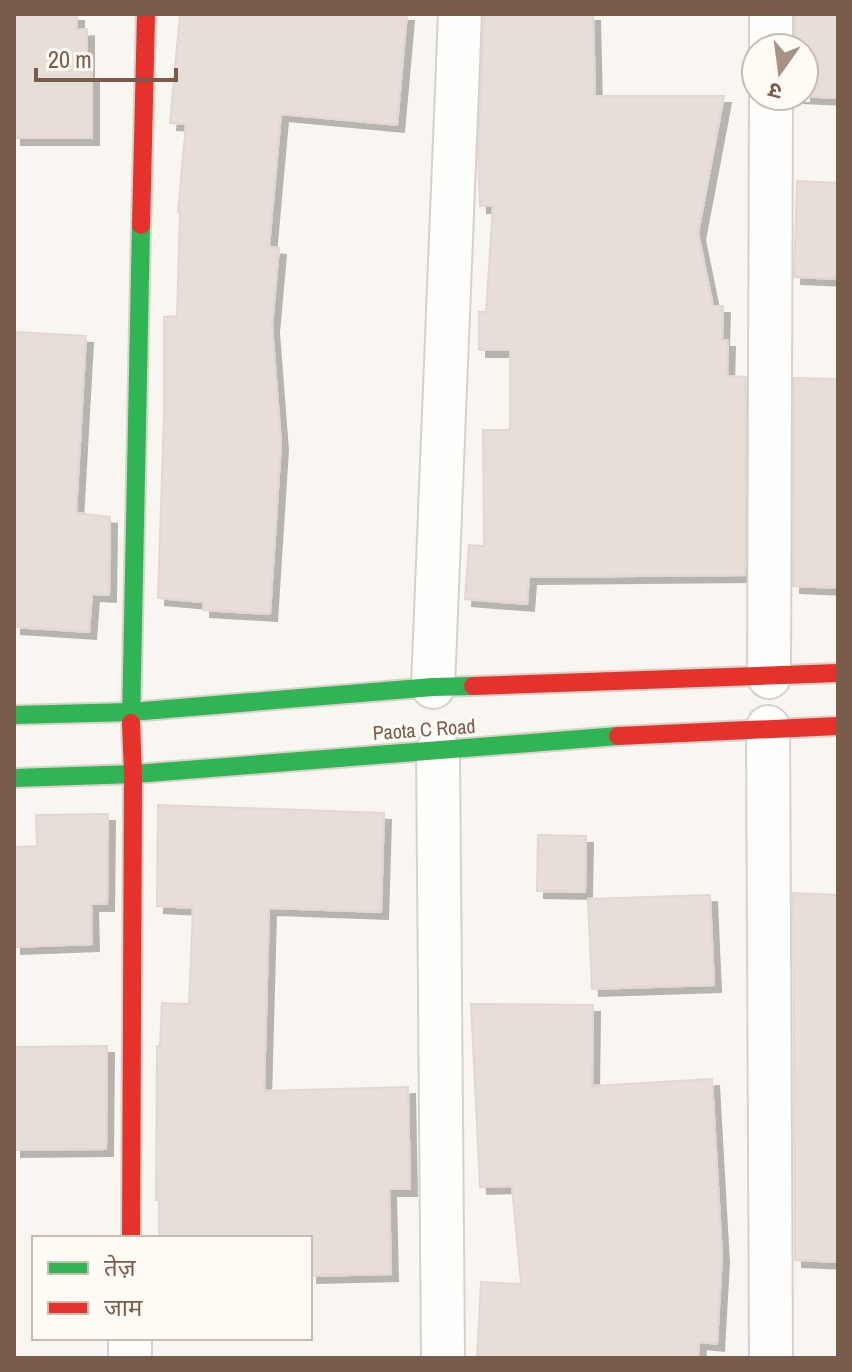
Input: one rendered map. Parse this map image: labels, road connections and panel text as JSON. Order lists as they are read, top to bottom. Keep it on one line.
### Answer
{"streets":{"street":["Paota C Road"]},"legend":["तेज़","जाम"],"scale_bar":"20 m","north":"bottom"}
